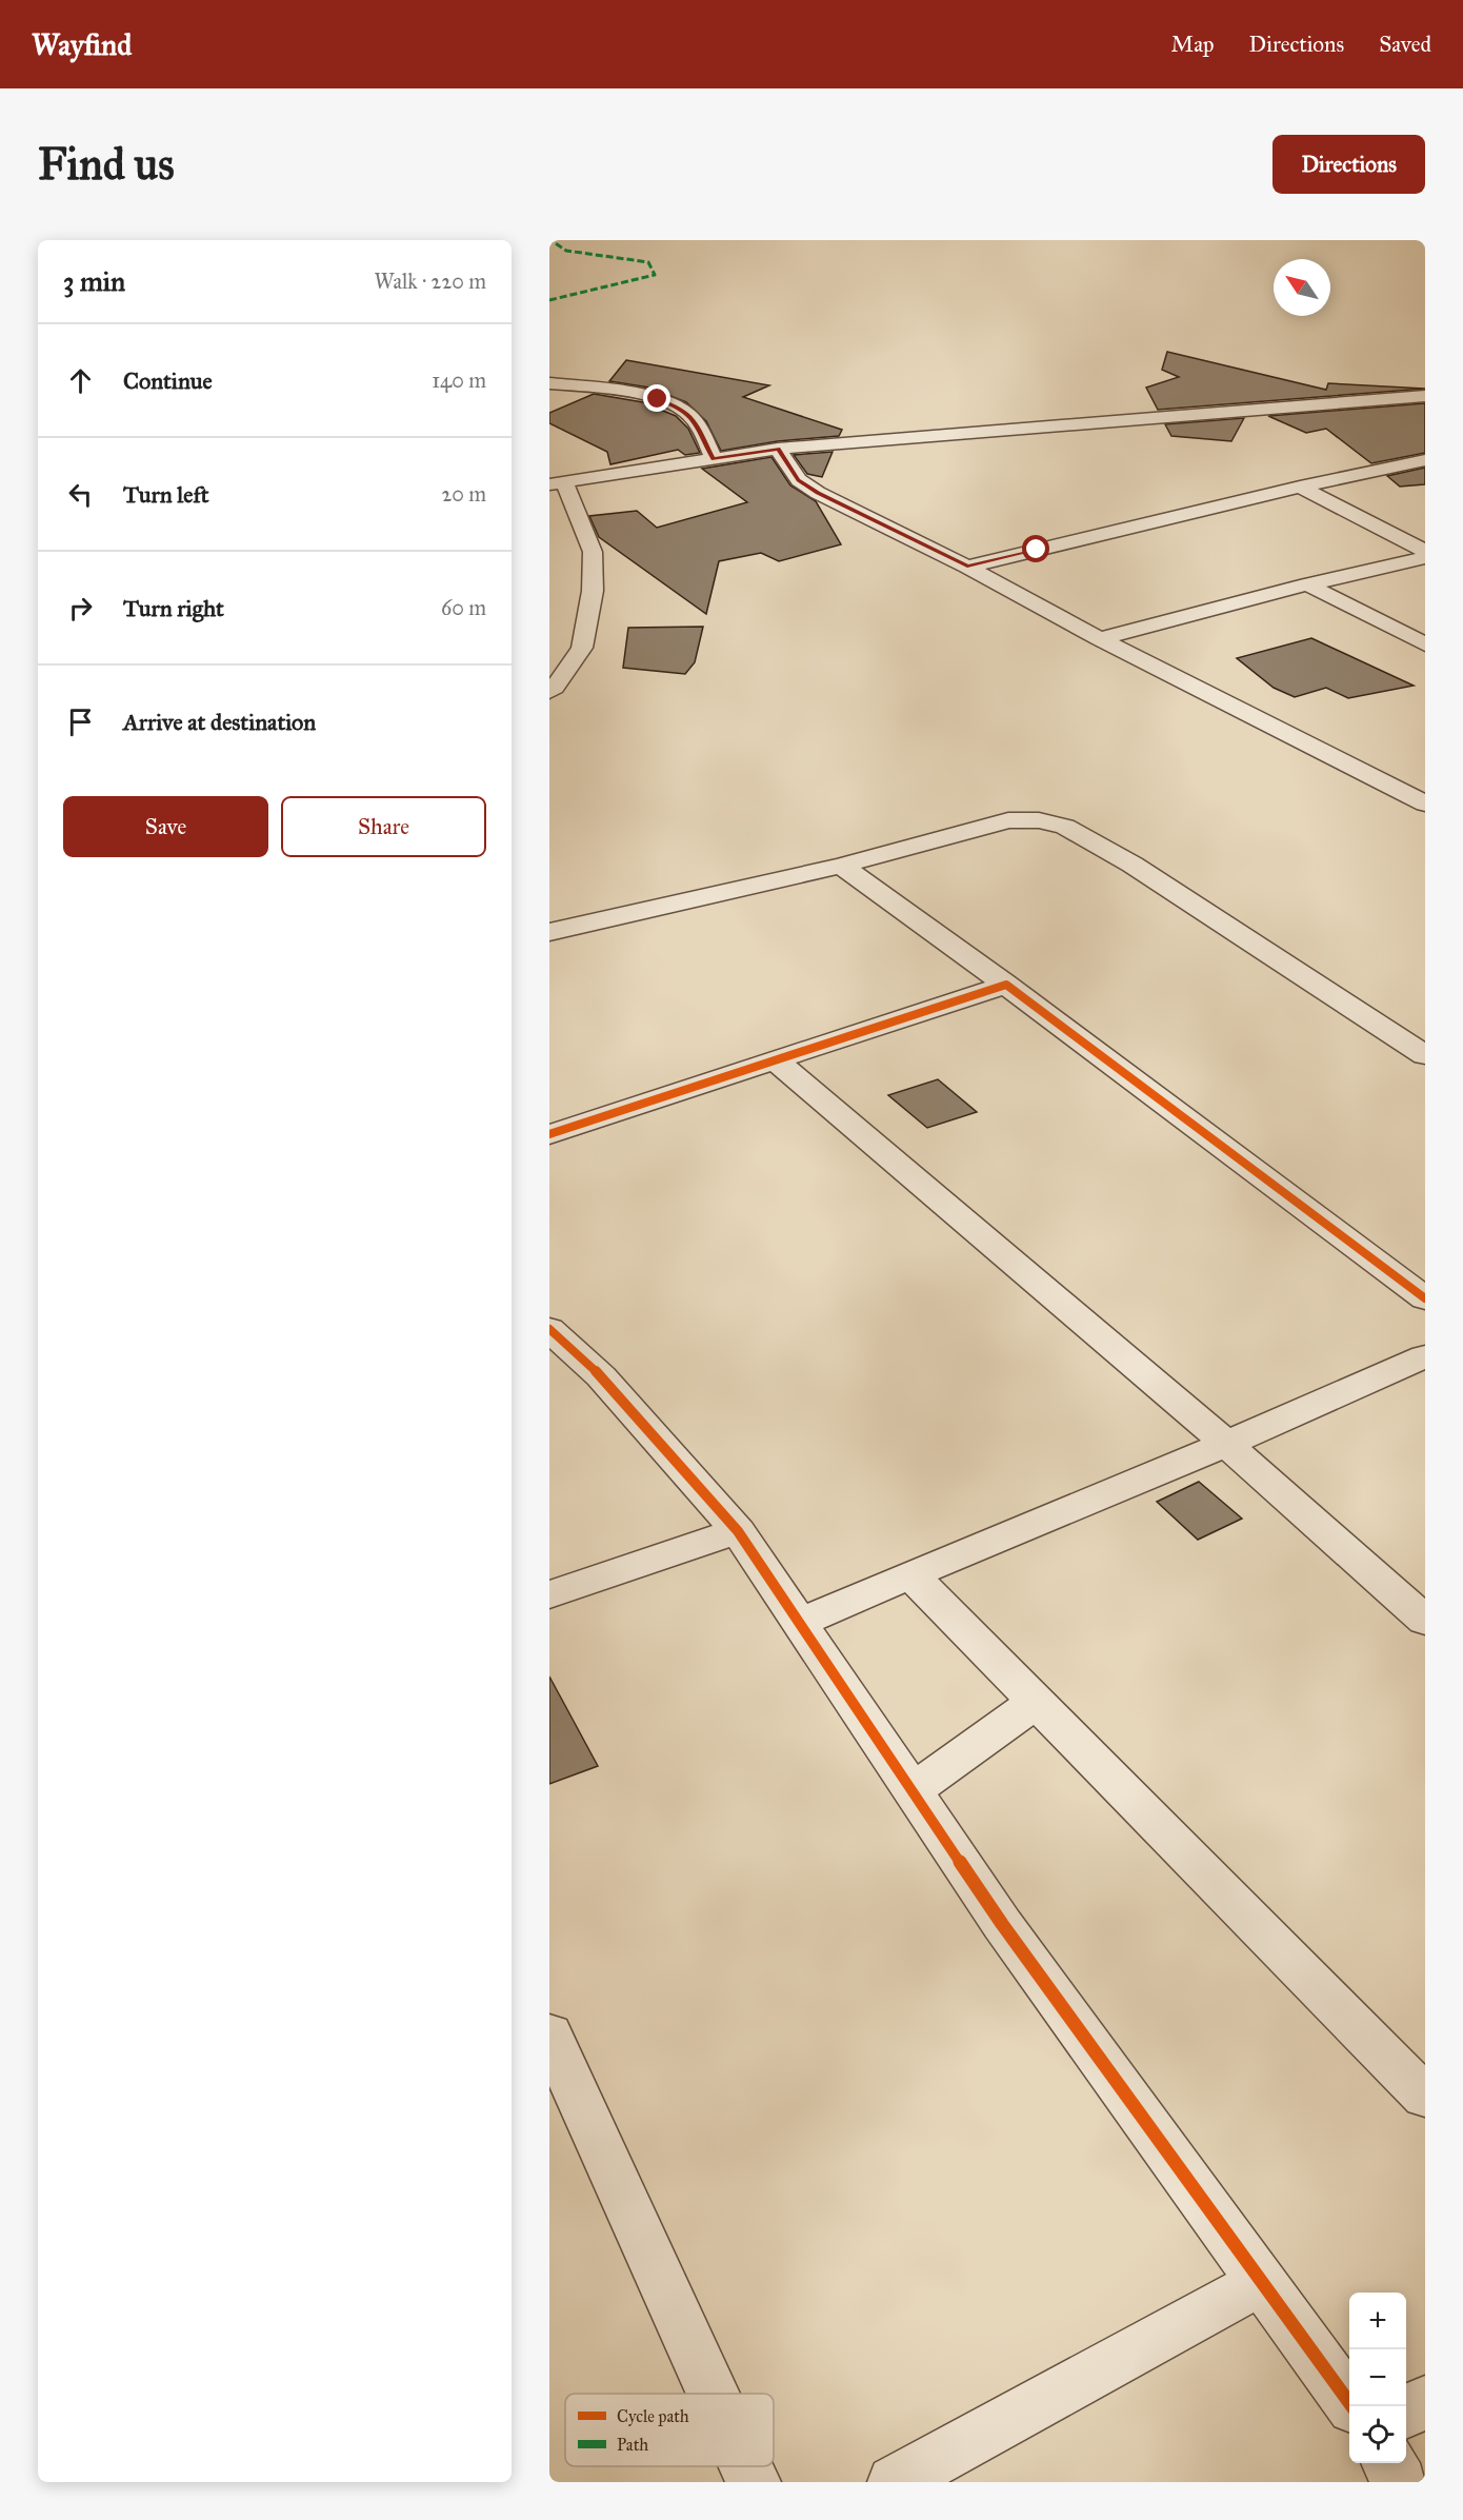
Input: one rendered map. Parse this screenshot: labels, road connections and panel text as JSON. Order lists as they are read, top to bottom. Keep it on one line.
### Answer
{"legend":["Cycle path","Path"],"north":"top left","page":{"header":"Wayfind","nav":["Map","Directions","Saved"],"buttons":["Directions",["Save","Share"]],"title":"Find us","heading":["3 min","Walk · 220 m"],"list":[["Continue","140 m"],["Turn left","20 m"],["Turn right","60 m"],"Arrive at destination"],"map_buttons":["+","−"]}}
